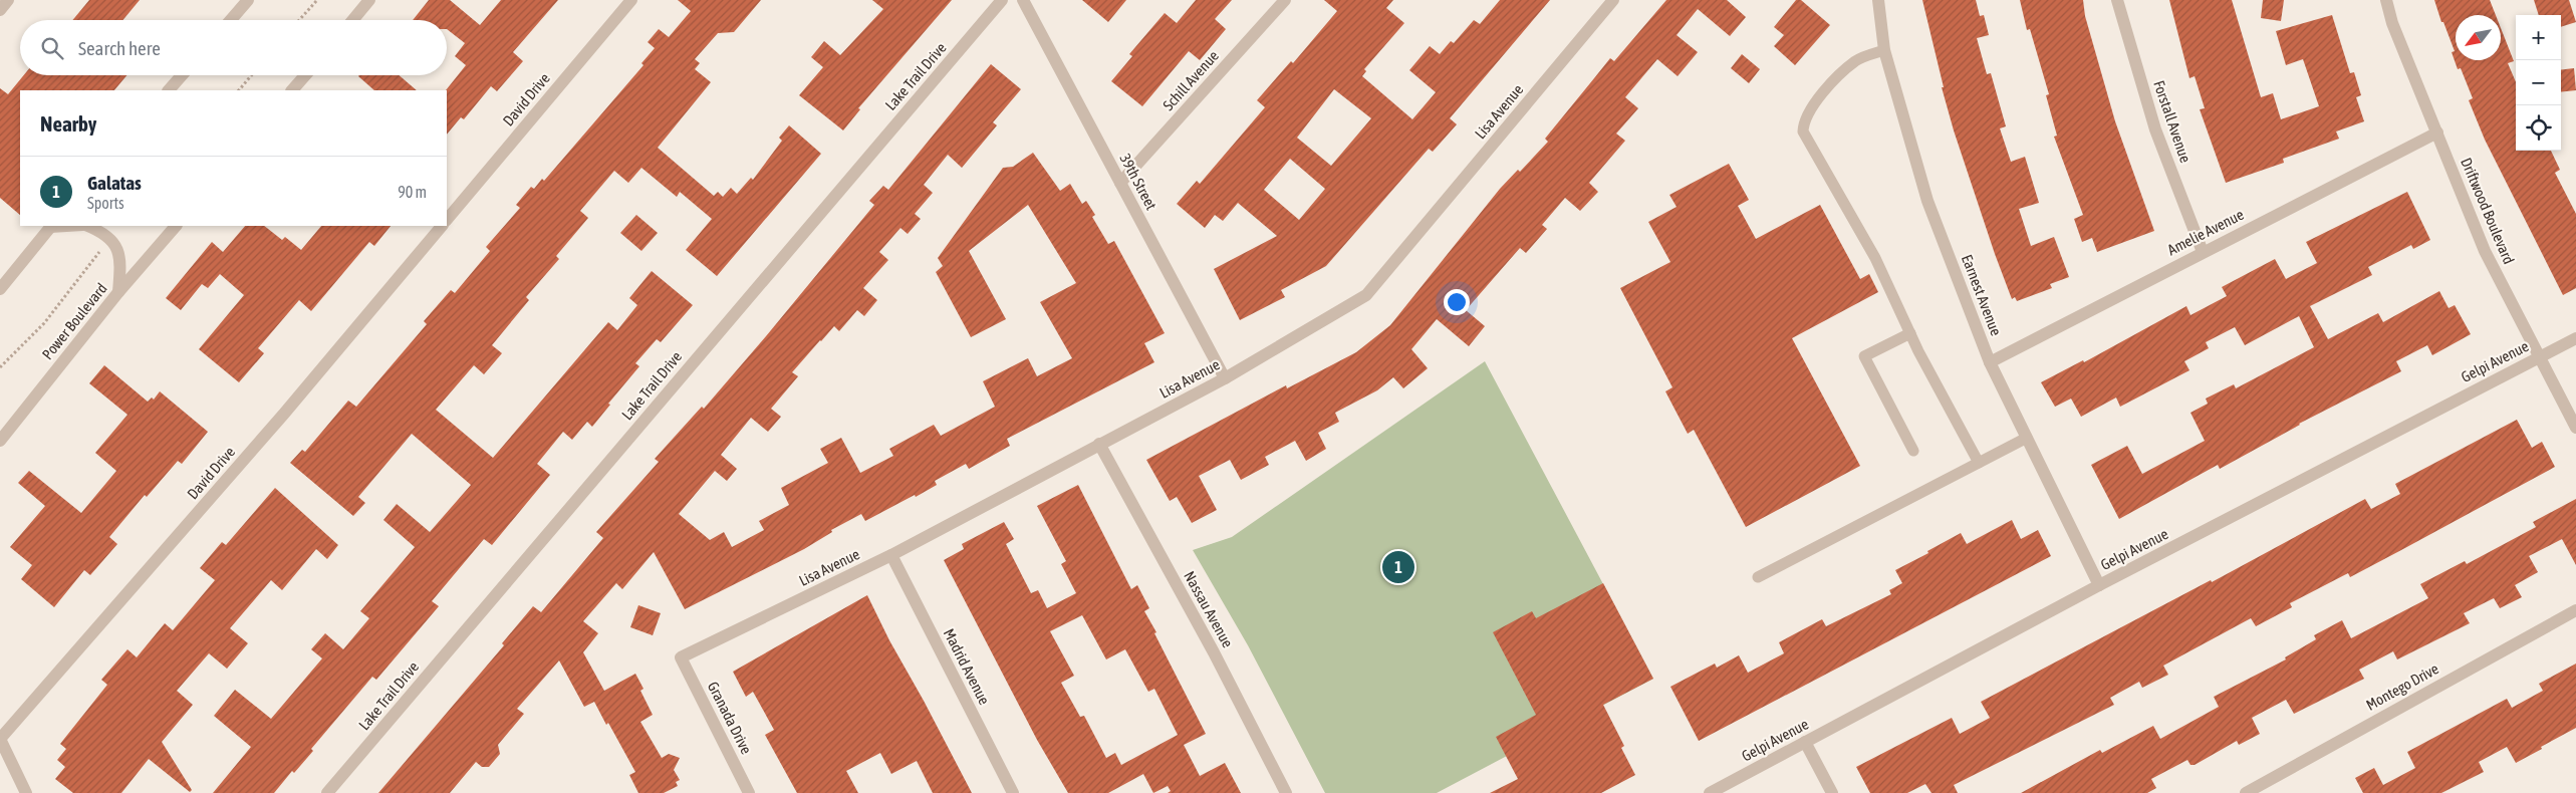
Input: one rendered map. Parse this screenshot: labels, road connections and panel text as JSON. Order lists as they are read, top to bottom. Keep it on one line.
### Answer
{"streets":{"street":["Lake Trail Drive","Schill Avenue","David Drive","Lisa Avenue","Forstall Avenue","39th Street","Driftwood Boulevard","Amelie Avenue","Earnest Avenue","Power Boulevard","Gelpi Avenue","Nassau Avenue","Madrid Avenue","Montego Drive","Granada Drive"]},"crossings":[["Schill Avenue","39th Street"],["Lisa Avenue","39th Street"],["Lisa Avenue","Nassau Avenue"],["Lisa Avenue","Madrid Avenue"],["Lisa Avenue","Granada Drive"],["Forstall Avenue","Amelie Avenue"],["Driftwood Boulevard","Amelie Avenue"],["Driftwood Boulevard","Gelpi Avenue"],["Amelie Avenue","Earnest Avenue"],["Earnest Avenue","Gelpi Avenue"]],"north":"bottom left","page":{"map_buttons":["+","−"],"search":"Search here","heading":"Nearby","list":[{"mark":"1","name":"Galatas","note":"Sports","value":"90 m"}],"pins":"1"}}
